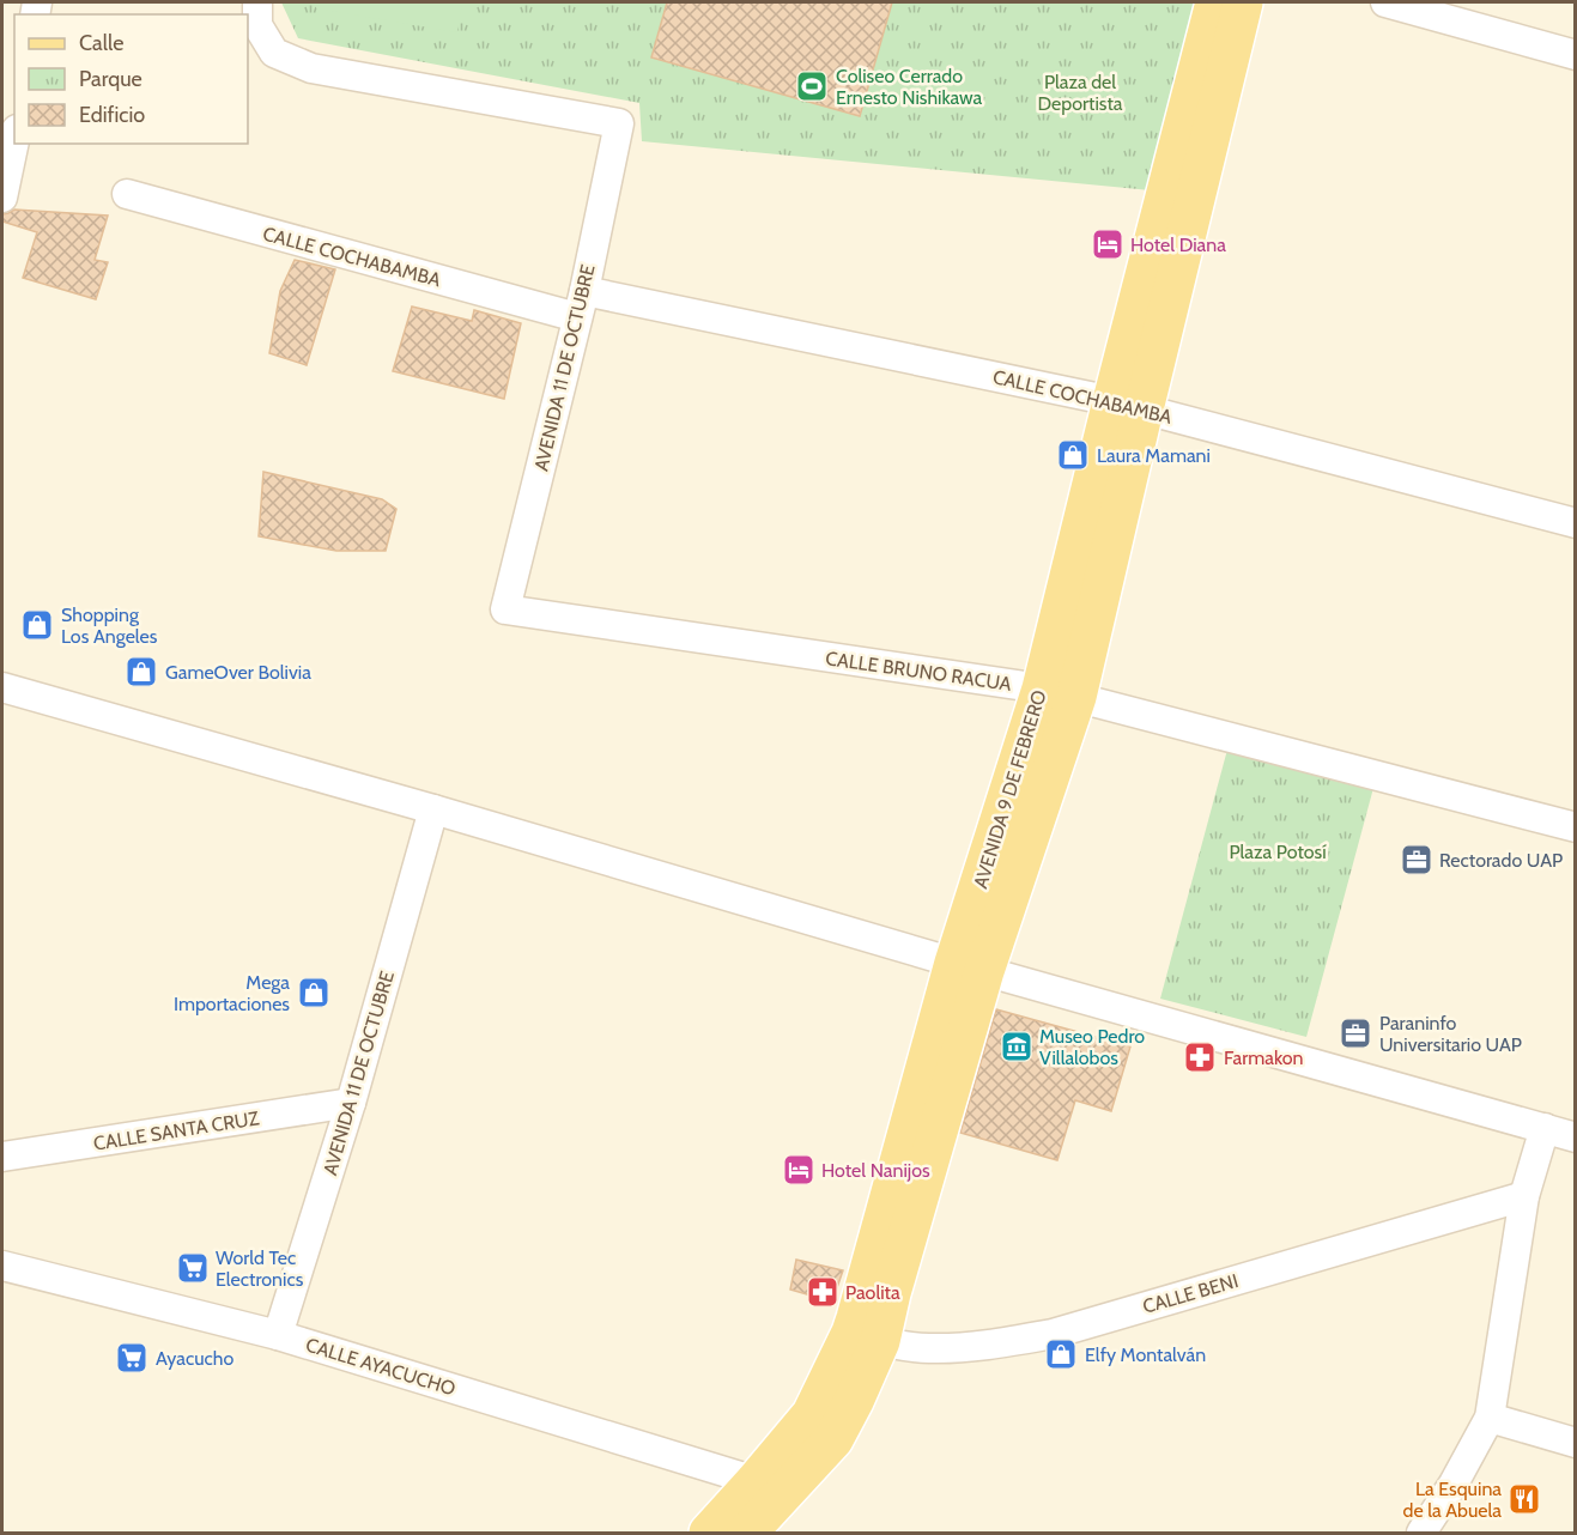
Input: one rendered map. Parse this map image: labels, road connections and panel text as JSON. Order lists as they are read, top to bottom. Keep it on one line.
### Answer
{"streets":{"main road":["AVENIDA 9 DE FEBRERO"],"street":["CALLE COCHABAMBA","AVENIDA 11 DE OCTUBRE","CALLE BRUNO RACUA","CALLE SANTA CRUZ","CALLE BENI","CALLE AYACUCHO"]},"crossings":[["CALLE COCHABAMBA","AVENIDA 11 DE OCTUBRE"],["CALLE COCHABAMBA","AVENIDA 9 DE FEBRERO"],["AVENIDA 11 DE OCTUBRE","CALLE BRUNO RACUA"],["AVENIDA 11 DE OCTUBRE","CALLE SANTA CRUZ"],["AVENIDA 11 DE OCTUBRE","CALLE AYACUCHO"],["CALLE BRUNO RACUA","AVENIDA 9 DE FEBRERO"],["AVENIDA 9 DE FEBRERO","CALLE BENI"],["AVENIDA 9 DE FEBRERO","CALLE AYACUCHO"]],"parks":["Plaza del Deportista","Plaza Potosí"],"places":{"sports":["Coliseo Cerrado Ernesto Nishikawa"],"hotel":["Hotel Diana","Hotel Nanijos"],"shop":["Laura Mamani","Shopping Los Angeles","GameOver Bolivia","Mega Importaciones","Elfy Montalván"],"office":["Rectorado UAP","Paraninfo Universitario UAP"],"museum":["Museo Pedro Villalobos"],"pharmacy":["Farmakon","Paolita"],"supermarket":["World Tec Electronics","Ayacucho"],"restaurant":["La Esquina de la Abuela"]},"legend":["Calle","Parque","Edificio"]}
